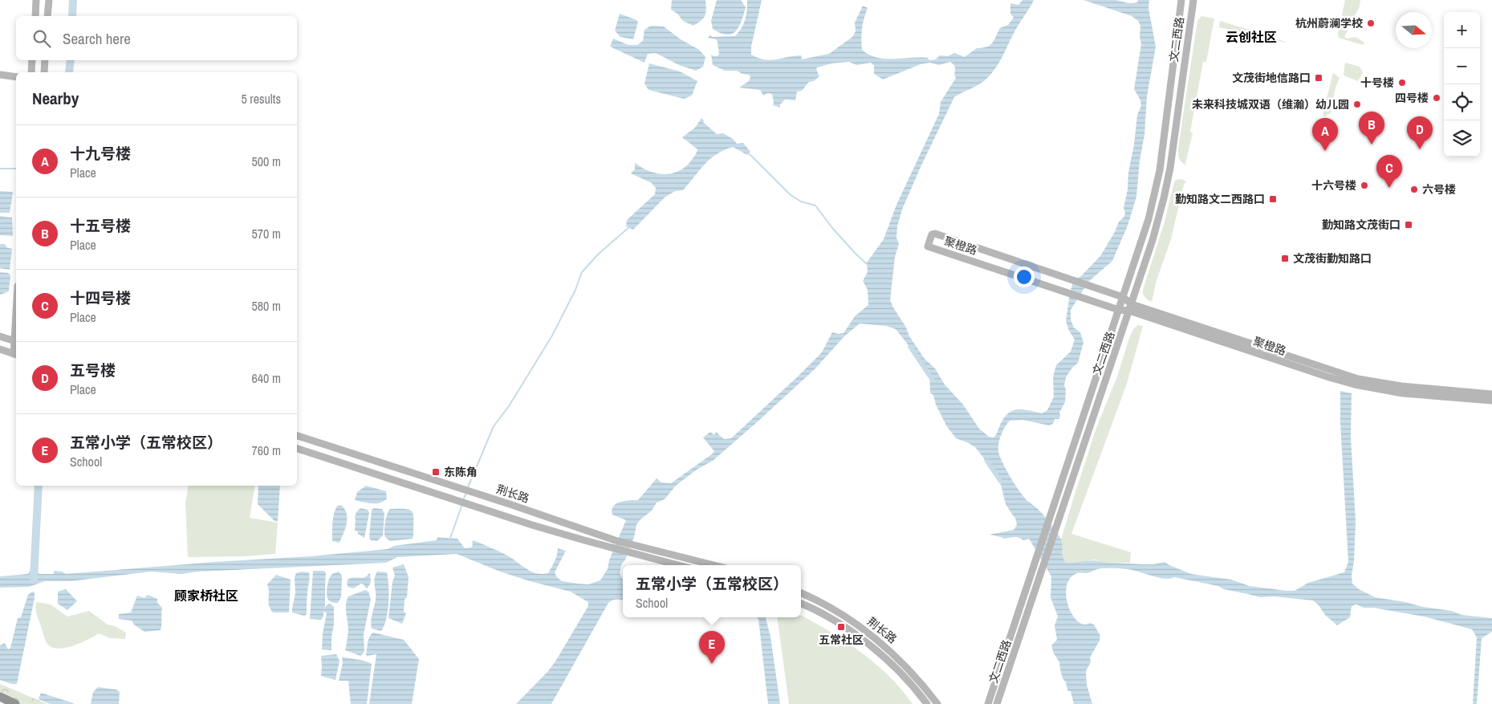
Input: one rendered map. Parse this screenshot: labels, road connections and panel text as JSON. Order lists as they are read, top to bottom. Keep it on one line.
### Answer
{"streets":{"main road":["文二西路","聚橙路","荆长路"]},"crossings":[["文二西路","聚橙路"]],"districts":["云创社区","顾家桥社区"],"places":{"other":["杭州蔚澜学校","十号楼","四号楼","未来科技城双语（维瀚）幼儿园","十六号楼","六号楼"],"transit":["文茂街地信路口","勤知路文二西路口","勤知路文茂街口","文茂街勤知路口","东陈角","五常社区"]},"north":"right","page":{"map_buttons":["+","−"],"search":"Search here","heading":["Nearby","5 results"],"pins":["B","D","A","C","E"],"list":[{"mark":"A","name":"十九号楼","note":"Place","value":"500 m"},{"mark":"B","name":"十五号楼","note":"Place","value":"570 m"},{"mark":"C","name":"十四号楼","note":"Place","value":"580 m"},{"mark":"D","name":"五号楼","note":"Place","value":"640 m"},{"mark":"E","name":"五常小学（五常校区）","note":"School","value":"760 m"}],"popup":["五常小学（五常校区）","School"]}}
